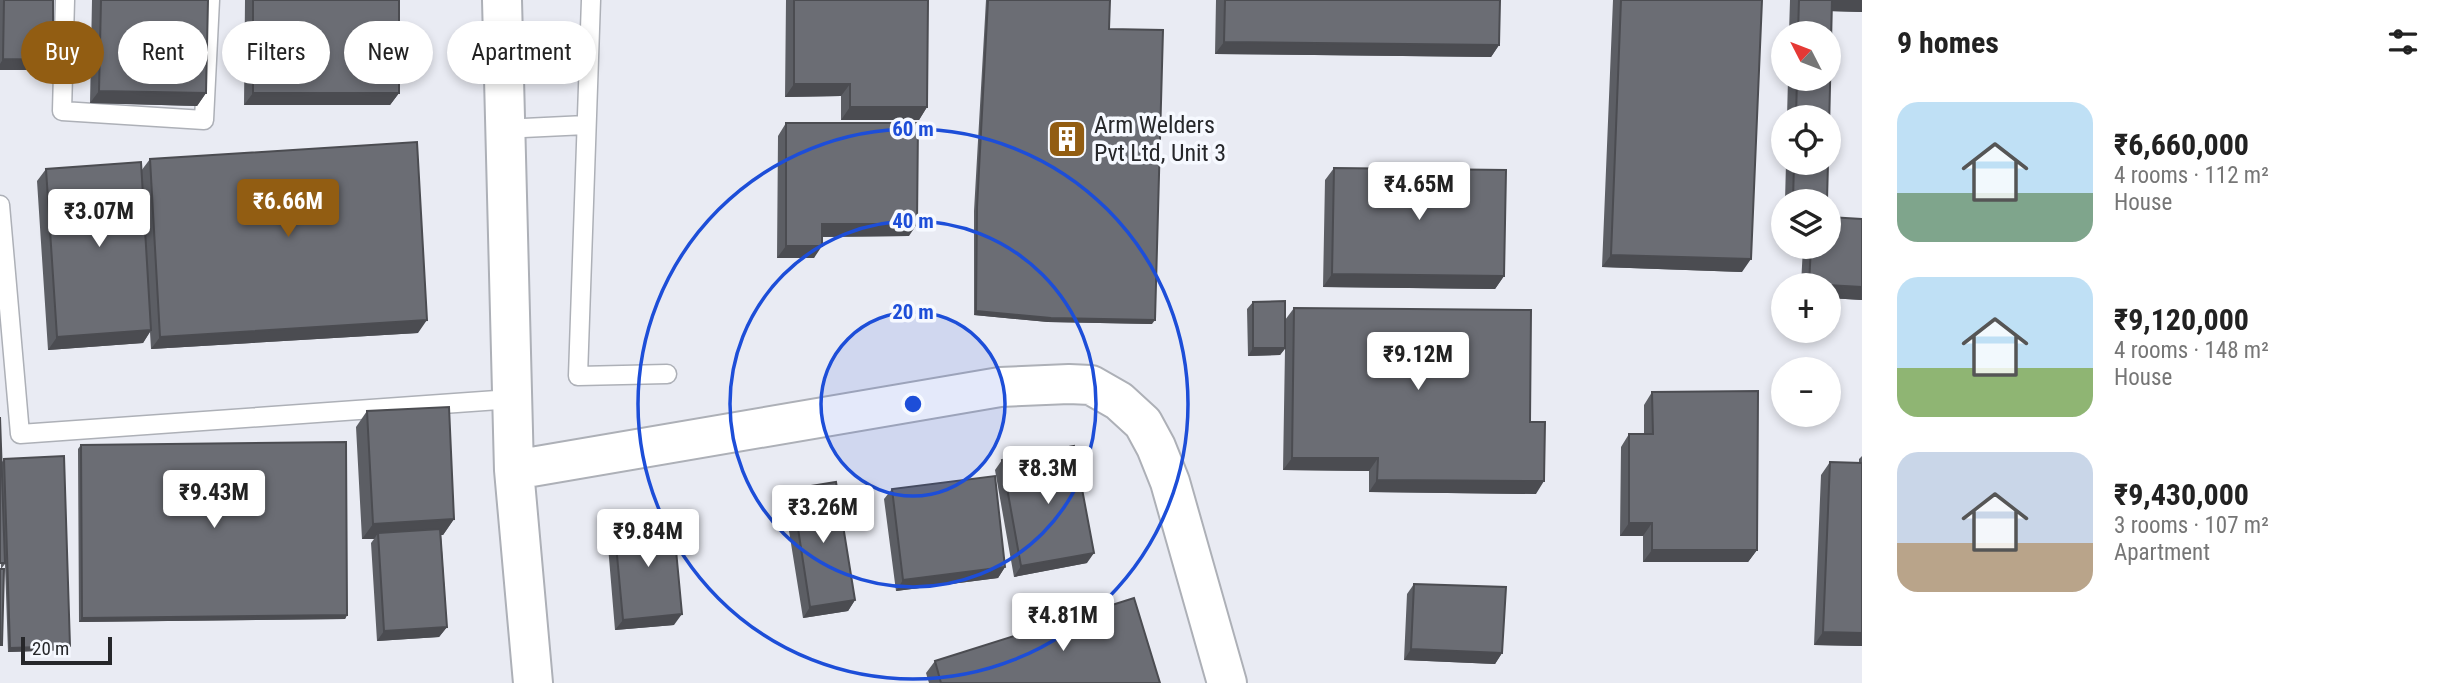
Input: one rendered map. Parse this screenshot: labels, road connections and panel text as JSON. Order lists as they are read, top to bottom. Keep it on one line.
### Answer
{"places":{"building":["Arm Welders Pvt Ltd, Unit 3"]},"scale_bar":"20 m","north":"top left","page":{"heading":"9 homes","map_buttons":["+","−"],"chip":["Buy","Rent","Filters","New","Apartment"],"list":[{"name":"₹6,660,000","note":"4 rooms · 112 m² · House"},{"name":"₹9,120,000","note":"4 rooms · 148 m² · House"},{"name":"₹9,430,000","note":"3 rooms · 107 m² · Apartment"}],"price":["₹4.65M","₹6.66M","₹3.07M","₹9.12M","₹8.3M","₹9.43M","₹3.26M","₹9.84M","₹4.81M"],"scale":"20 m"},"rings":["60 m","40 m","20 m"]}
